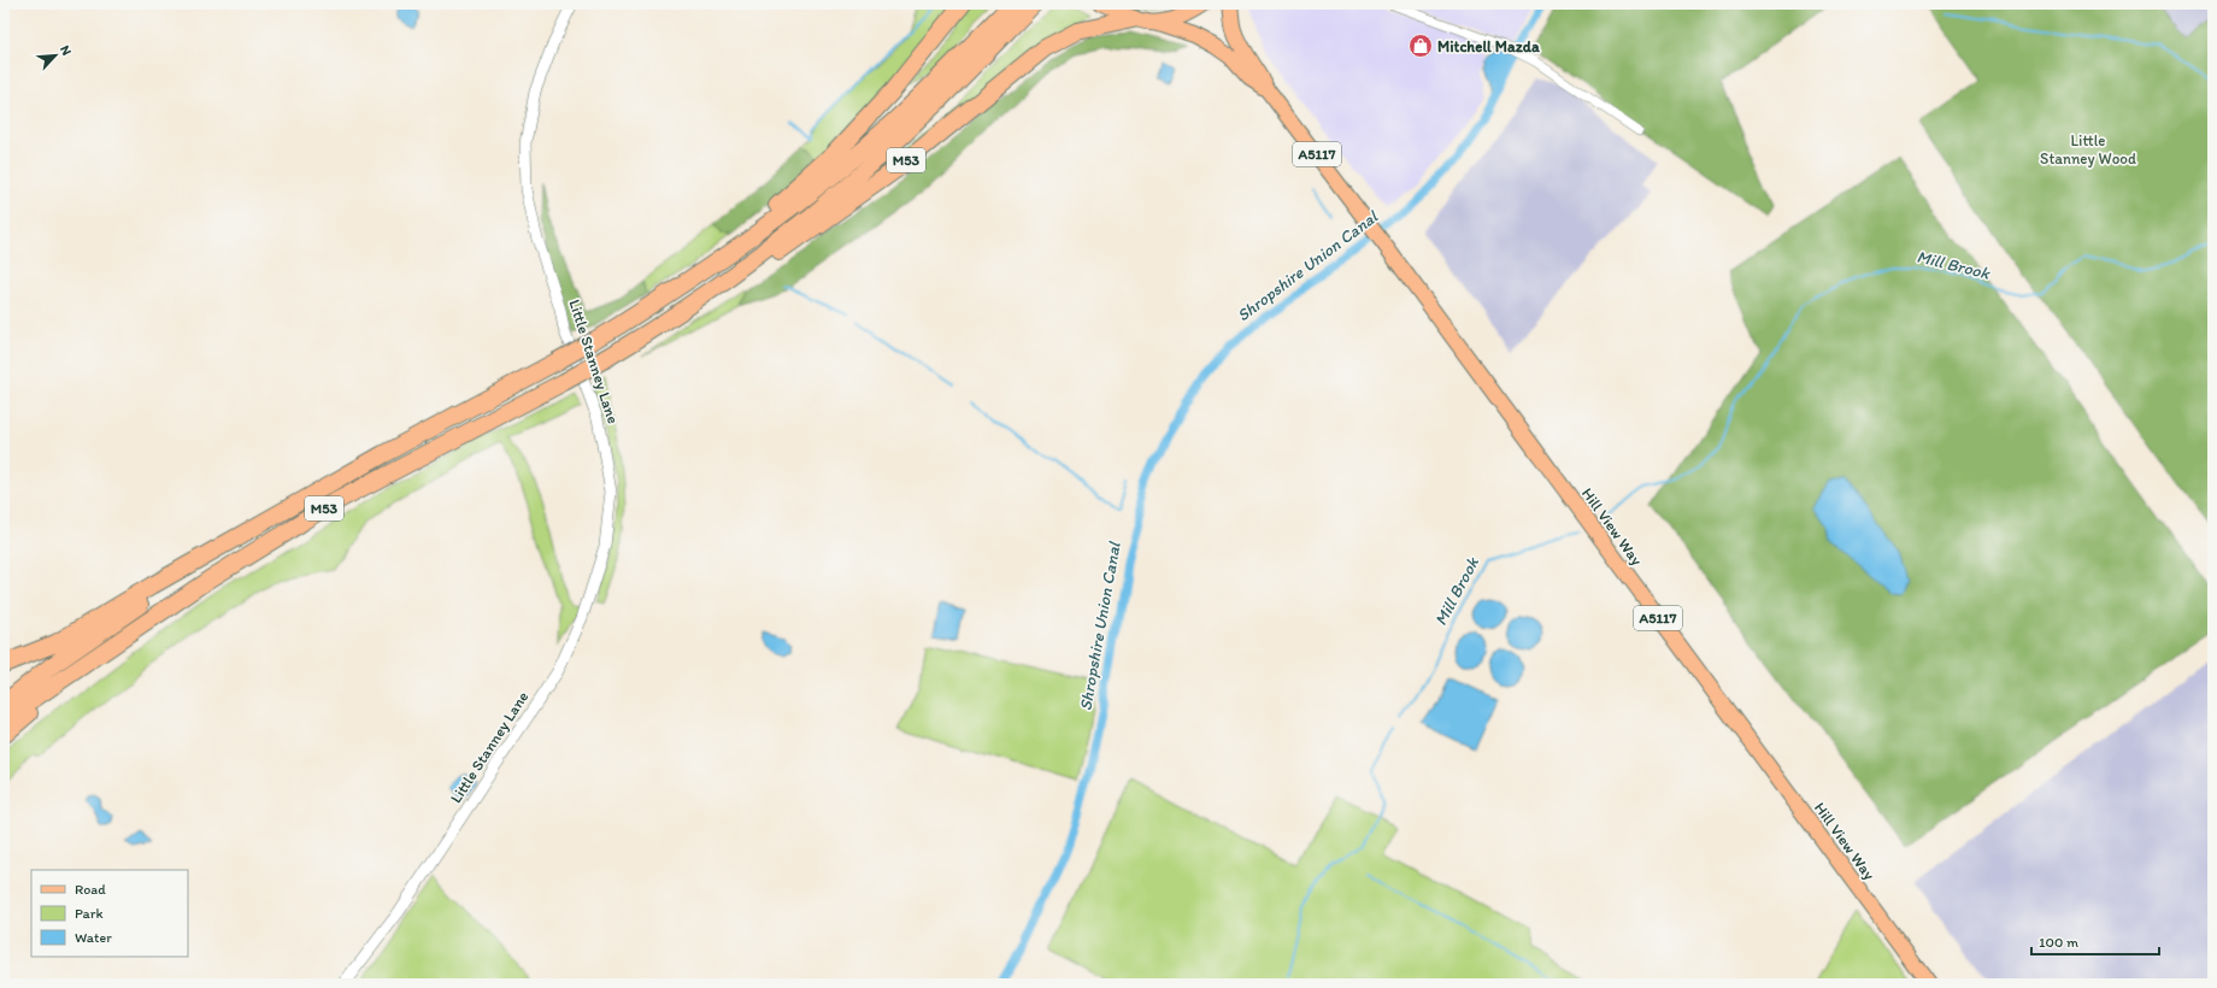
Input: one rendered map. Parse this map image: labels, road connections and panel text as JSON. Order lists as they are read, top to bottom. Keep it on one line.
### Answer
{"streets":{"highway":["M53"],"main road":["A5117","Hill View Way"],"street":["Little Stanney Lane"]},"water":["Mill Brook","Shropshire Union Canal"],"parks":["Little Stanney Wood"],"places":{"shop":["Mitchell Mazda"]},"legend":["Road","Park","Water"],"scale_bar":"100 m","north":"top right"}
